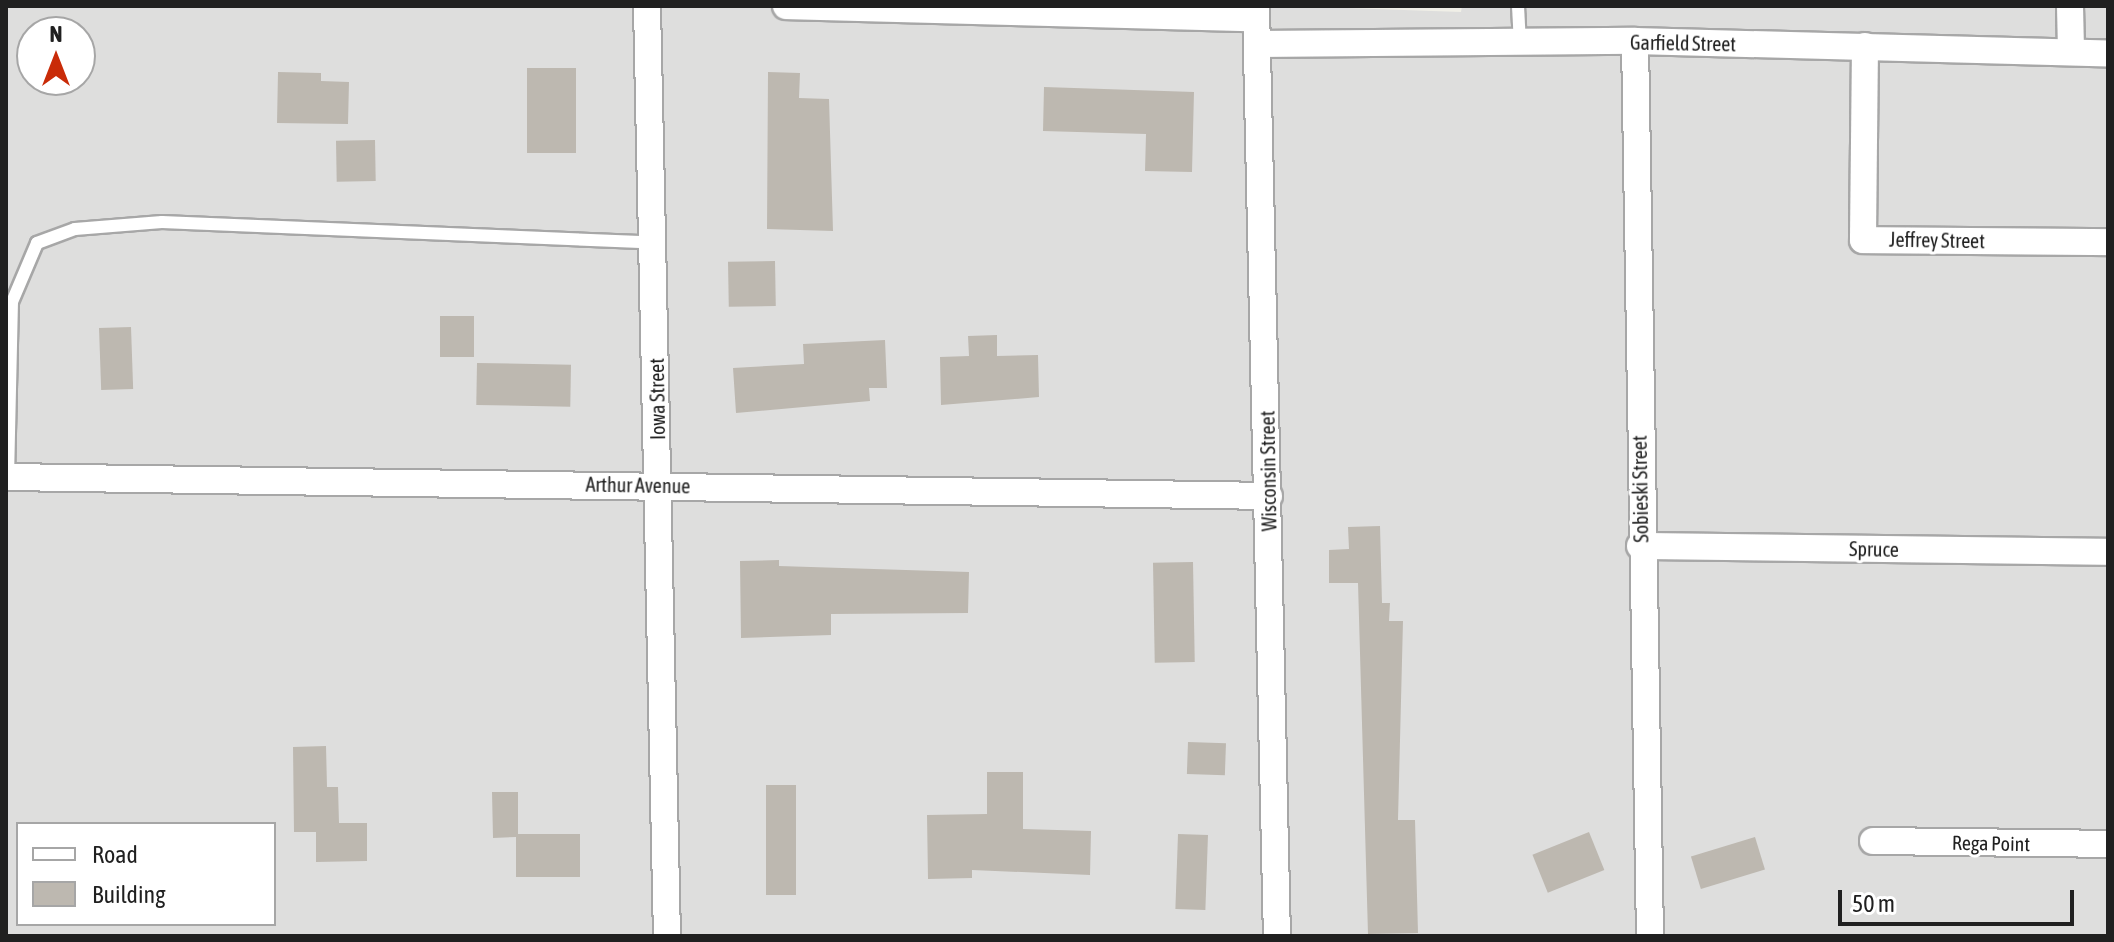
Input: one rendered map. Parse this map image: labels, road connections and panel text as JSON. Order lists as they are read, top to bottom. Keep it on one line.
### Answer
{"streets":{"street":["Garfield Street","Jeffrey Street","Iowa Street","Wisconsin Street","Arthur Avenue","Sobieski Street","Spruce","Rega Point"]},"crossings":[["Garfield Street","Jeffrey Street"],["Garfield Street","Wisconsin Street"],["Garfield Street","Sobieski Street"],["Iowa Street","Arthur Avenue"],["Wisconsin Street","Arthur Avenue"],["Sobieski Street","Spruce"]],"legend":["Road","Building"],"scale_bar":"50 m","north":"top"}
